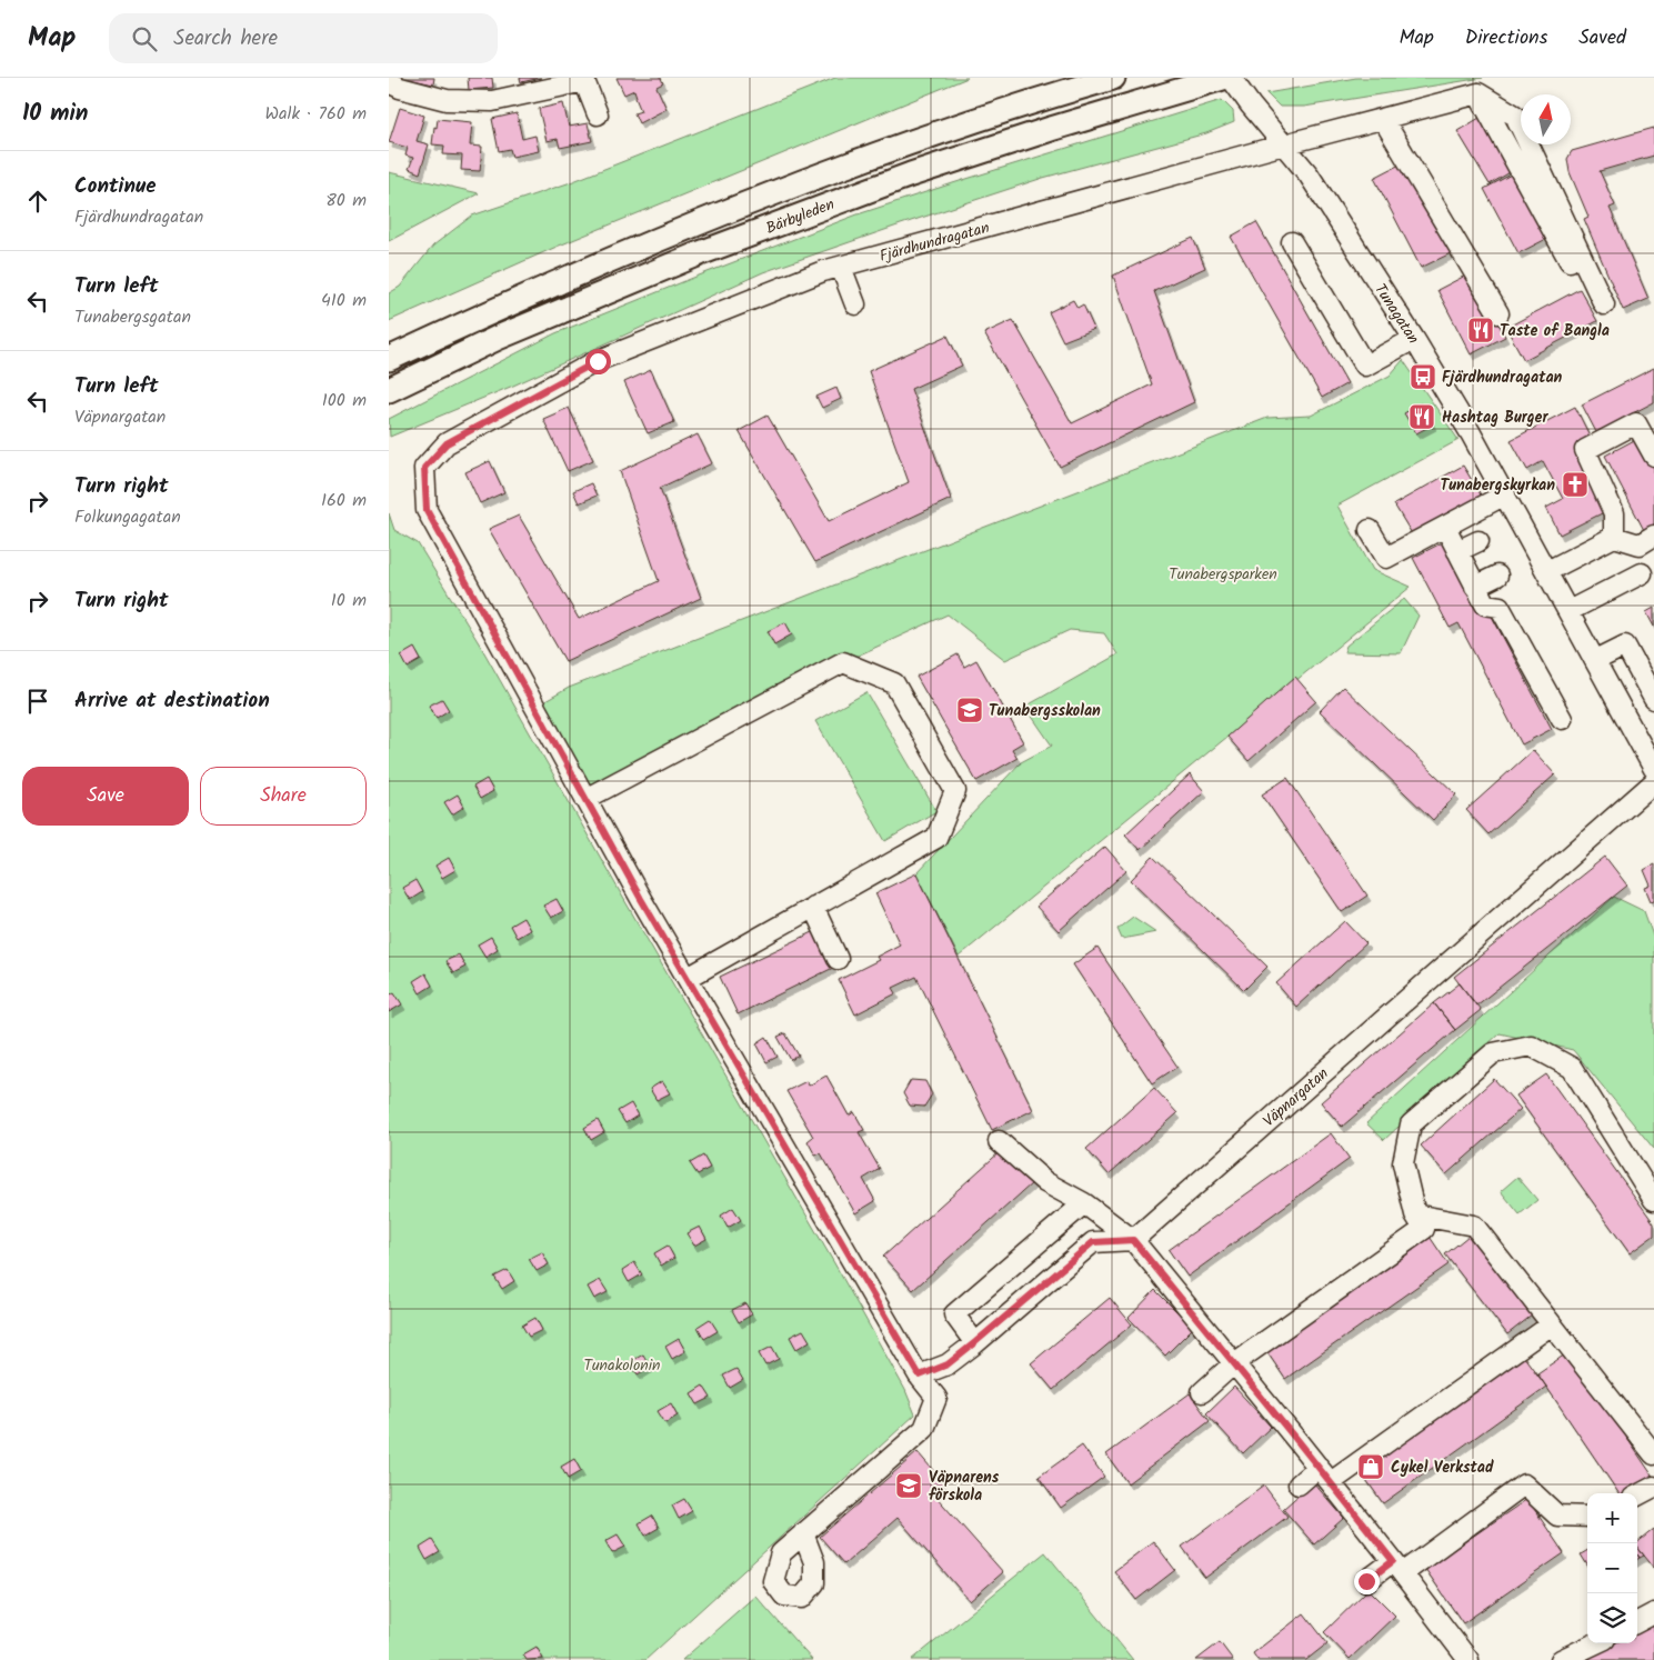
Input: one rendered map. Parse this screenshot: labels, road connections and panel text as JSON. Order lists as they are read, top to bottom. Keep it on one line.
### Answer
{"streets":{"main road":["Bärbyleden"],"street":["Fjärdhundragatan","Tunagatan","Väpnargatan"]},"crossings":[["Fjärdhundragatan","Tunagatan"]],"parks":["Tunabergsparken","Tunakolonin"],"places":{"restaurant":["Taste of Bangla","Hashtag Burger"],"bus stop":["Fjärdhundragatan"],"church":["Tunabergskyrkan"],"school or university":["Tunabergsskolan","Väpnarens förskola"],"shop":["Cykel Verkstad"]},"north":"top","page":{"header":"Map","search":"Search here","nav":["Map","Directions","Saved"],"heading":["10 min","Walk · 760 m"],"list":[["Continue","Fjärdhundragatan","80 m"],["Turn left","Tunabergsgatan","410 m"],["Turn left","Väpnargatan","100 m"],["Turn right","Folkungagatan","160 m"],["Turn right","10 m"],"Arrive at destination"],"buttons":["Save","Share"],"map_buttons":["+","−"]}}
